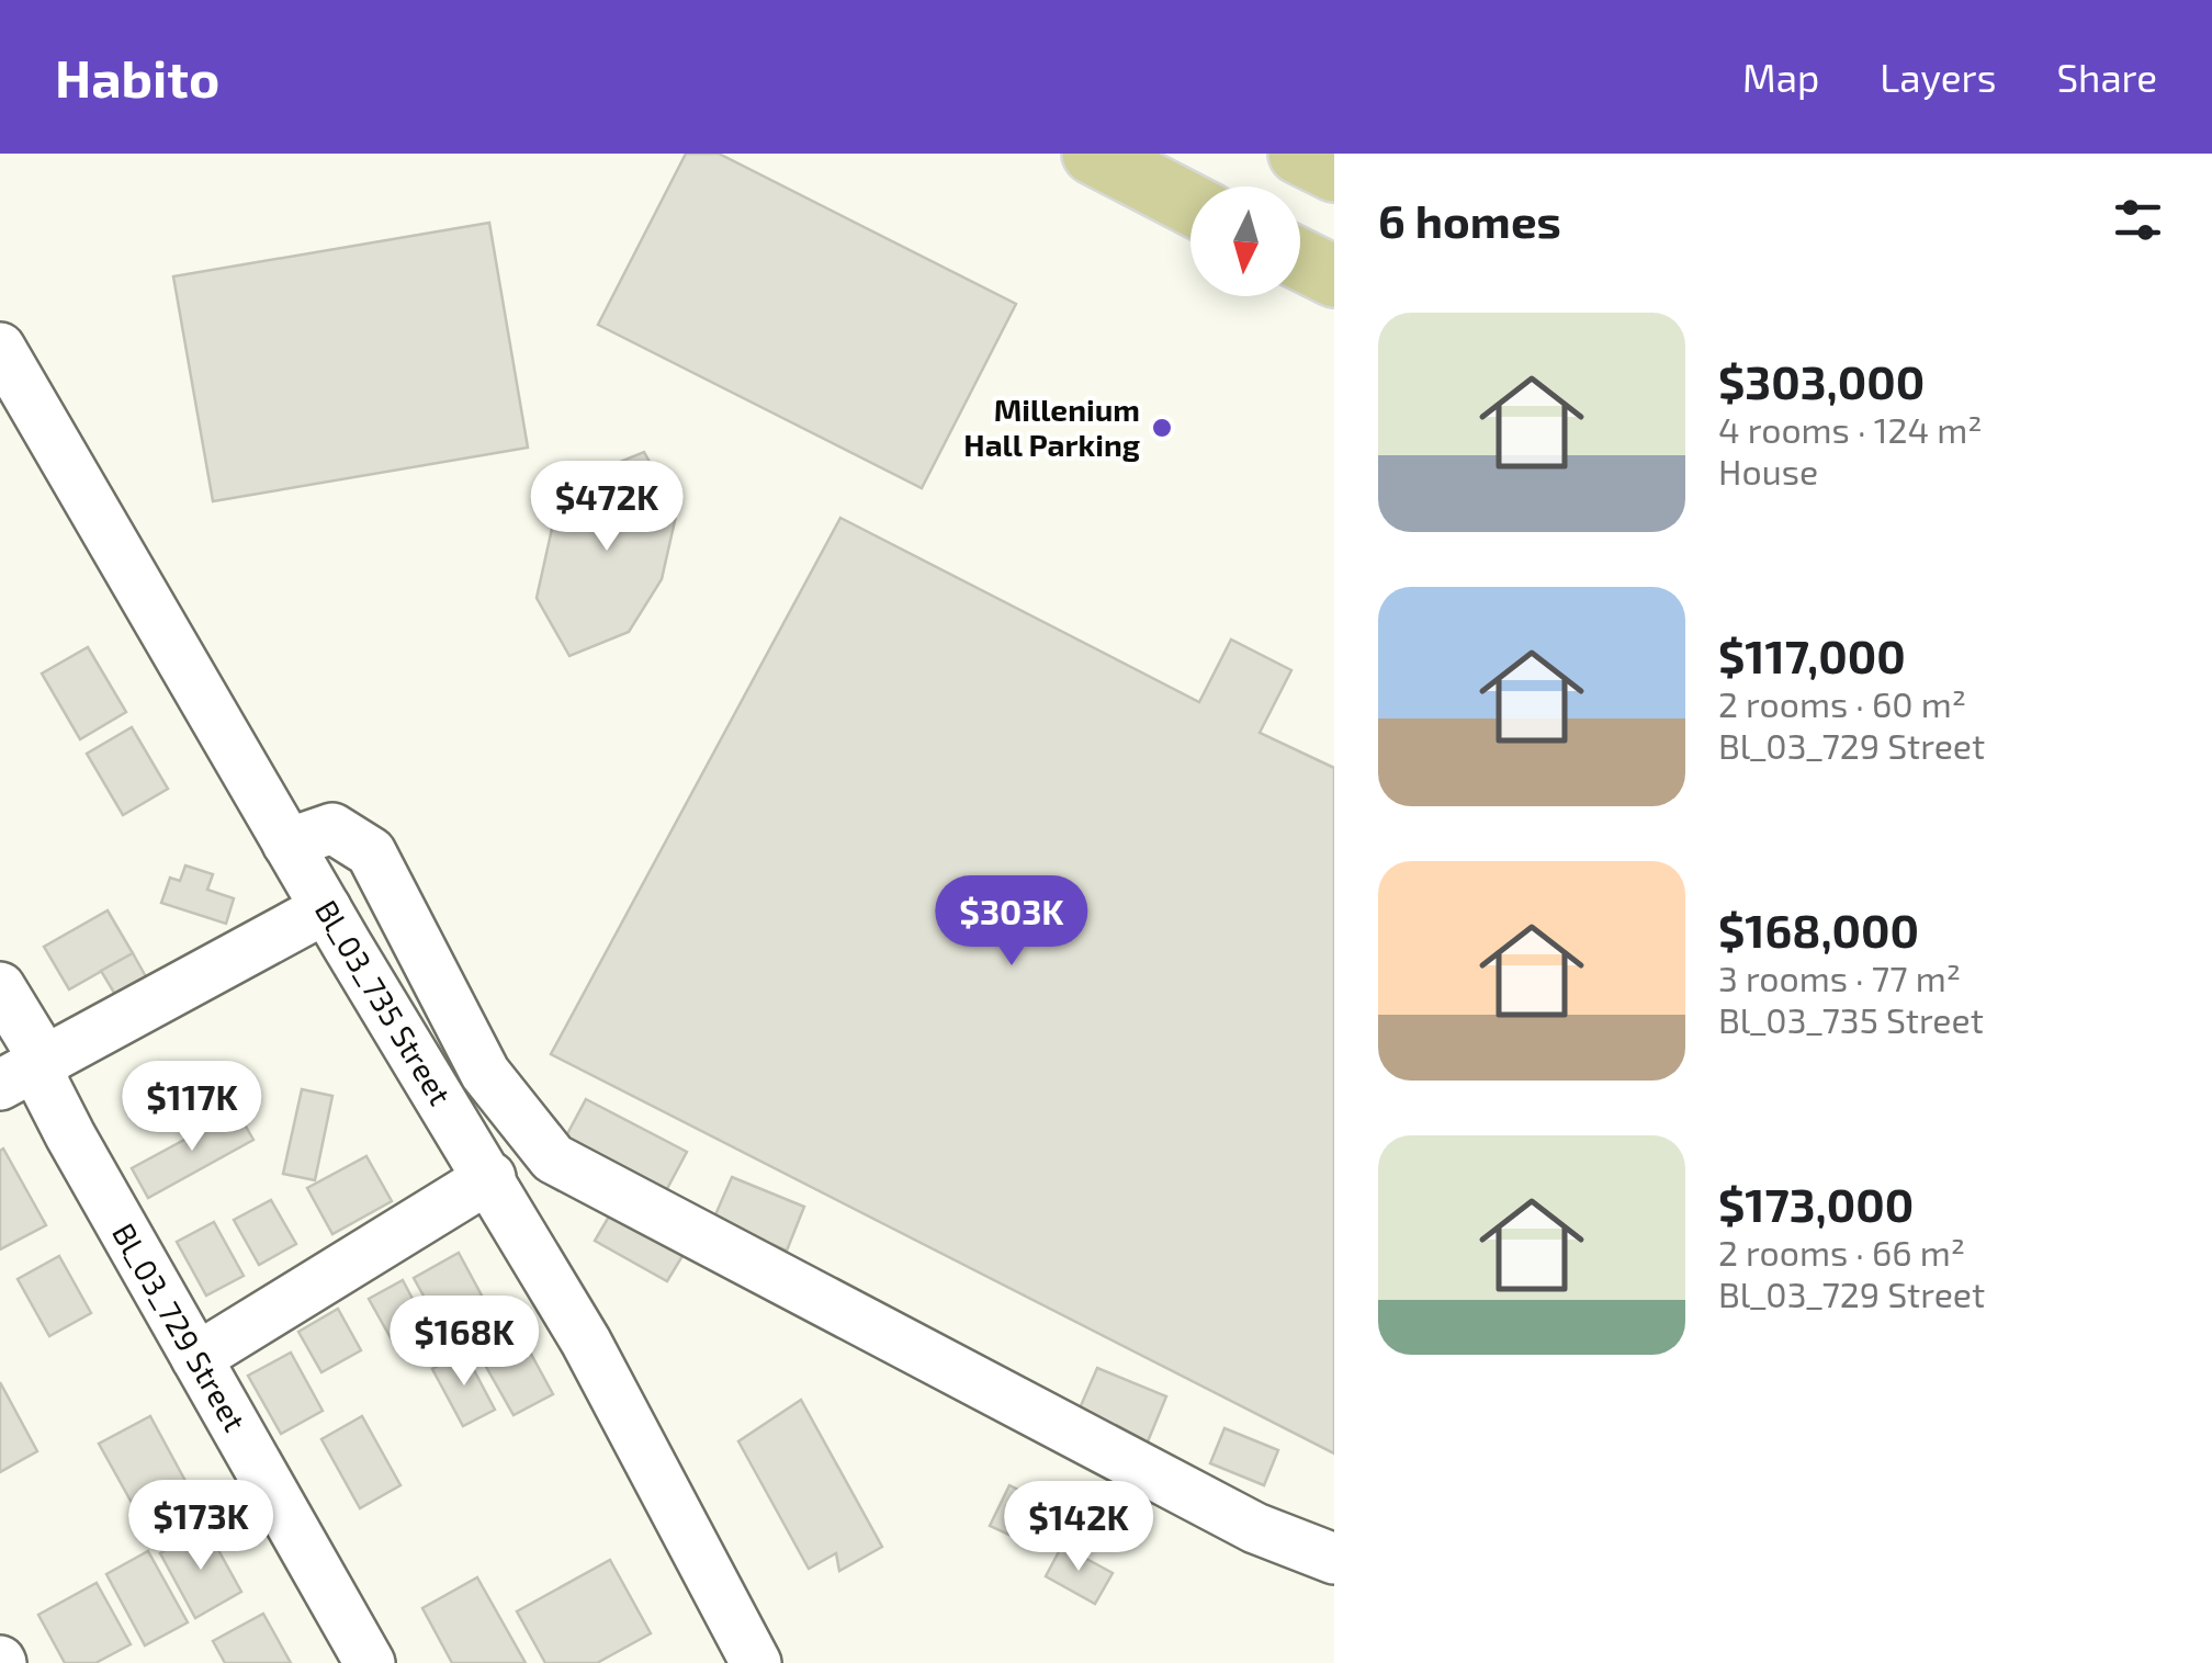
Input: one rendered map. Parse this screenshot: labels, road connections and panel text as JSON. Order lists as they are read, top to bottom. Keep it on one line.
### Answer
{"streets":{"street":["Bl_03_735 Street","Bl_03_729 Street"]},"places":["Millenium Hall Parking"],"north":"bottom","page":{"header":"Habito","nav":["Map","Layers","Share"],"heading":"6 homes","list":[{"name":"$303,000","note":"4 rooms · 124 m² · House"},{"name":"$117,000","note":"2 rooms · 60 m² · Bl_03_729 Street"},{"name":"$168,000","note":"3 rooms · 77 m² · Bl_03_735 Street"},{"name":"$173,000","note":"2 rooms · 66 m² · Bl_03_729 Street"}],"price":["$472K","$303K","$117K","$168K","$173K","$142K"]}}
